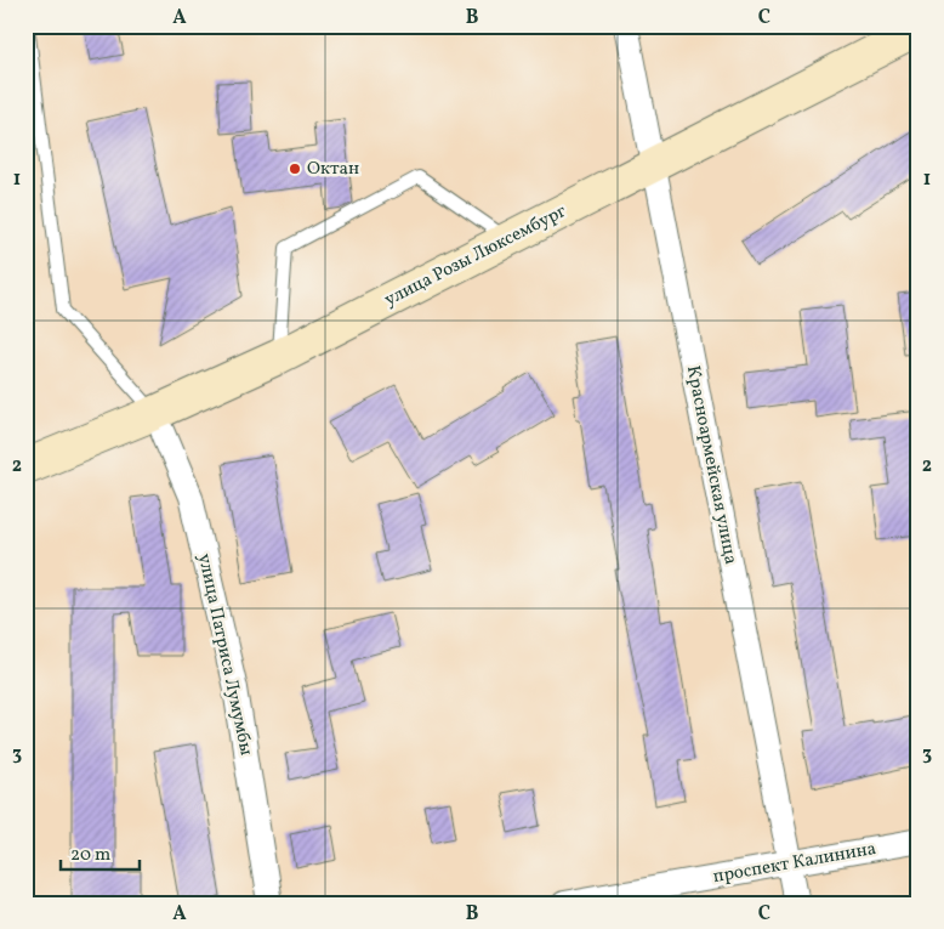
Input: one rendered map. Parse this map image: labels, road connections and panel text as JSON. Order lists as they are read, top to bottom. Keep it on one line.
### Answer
{"streets":{"main road":["улица Розы Люксембург"],"street":["Красноармейская улица","улица Патриса Лумумбы","проспект Калинина"]},"crossings":[["улица Розы Люксембург","Красноармейская улица"],["улица Розы Люксембург","улица Патриса Лумумбы"],["Красноармейская улица","проспект Калинина"]],"places":["Октан"],"scale_bar":"20 m","grid":{"columns":["A","B","C"],"rows":["1","2","3"]}}
